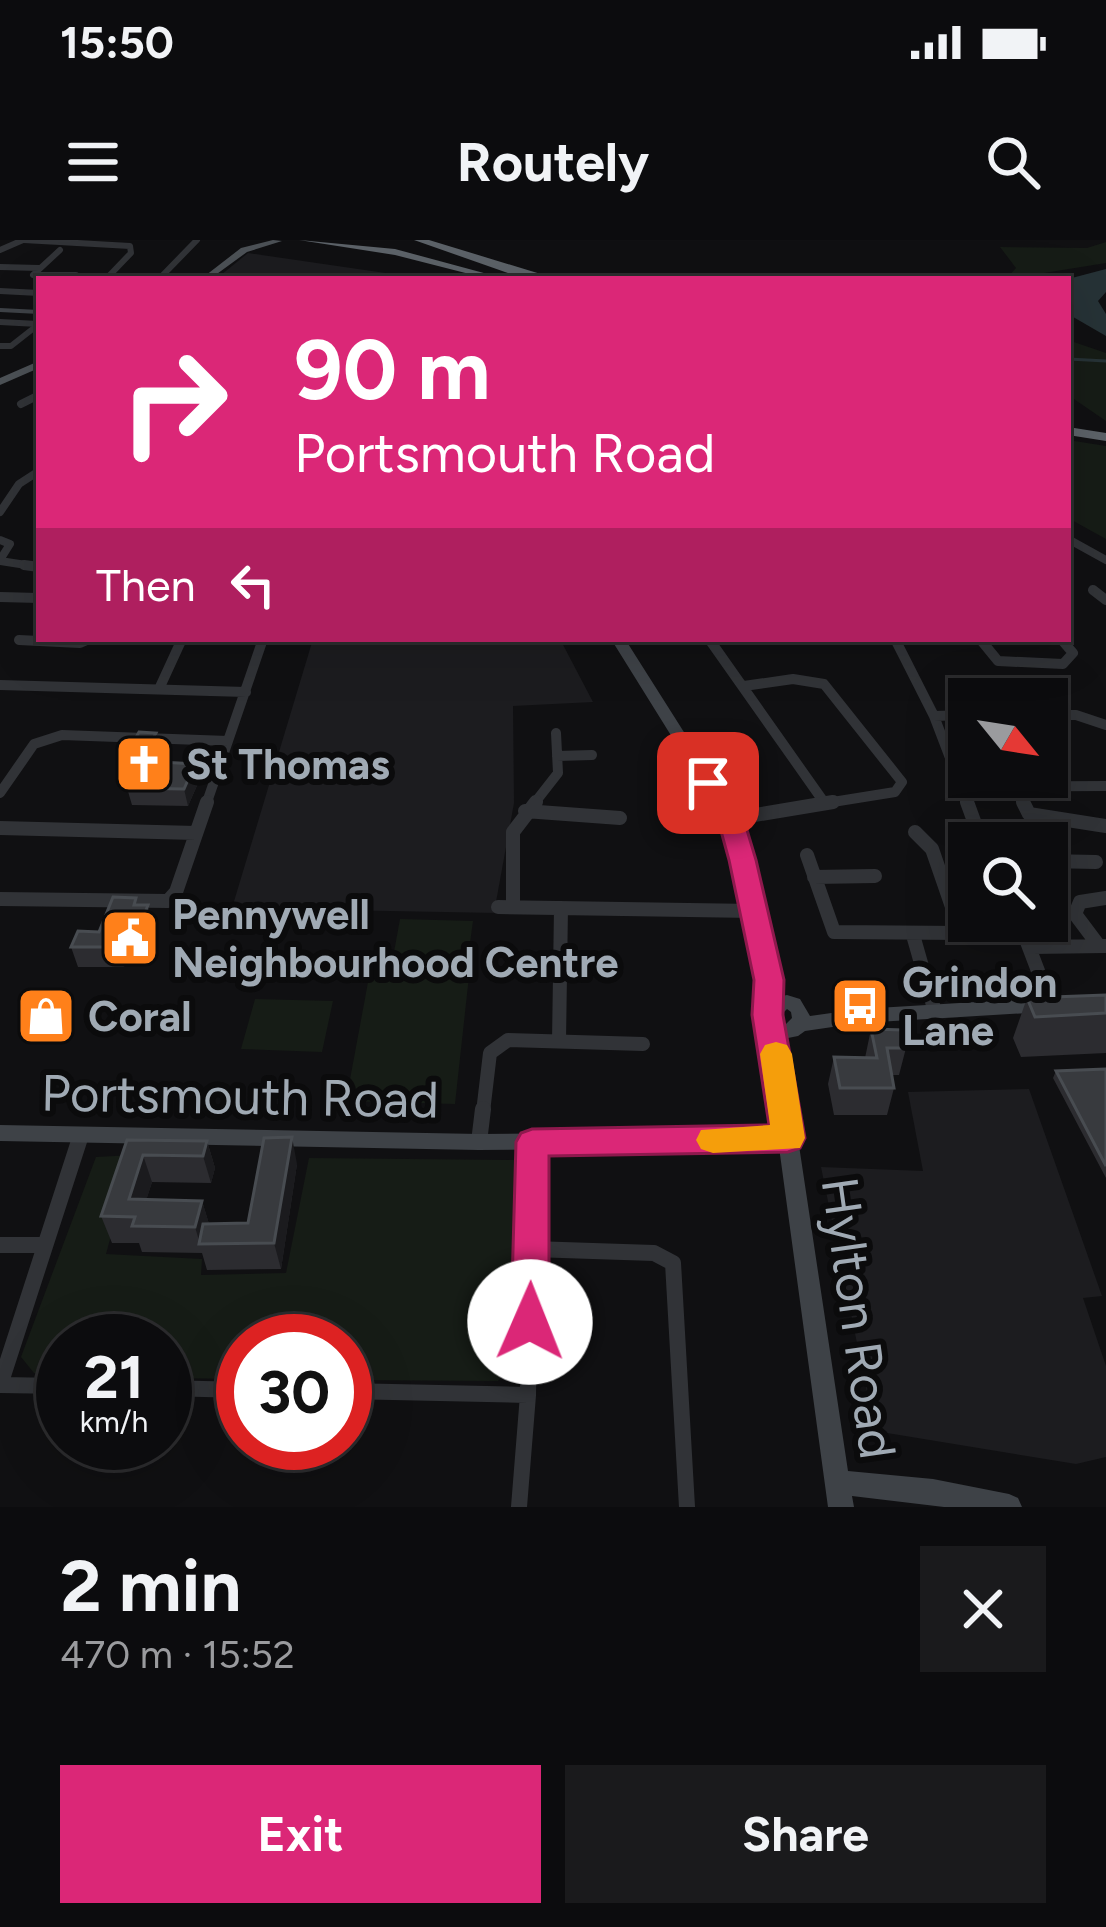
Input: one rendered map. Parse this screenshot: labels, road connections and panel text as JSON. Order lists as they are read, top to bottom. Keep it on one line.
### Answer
{"streets":{"street":["Portsmouth Road","Hylton Road"]},"crossings":[["Portsmouth Road","Hylton Road"]],"places":{"church":["St Thomas"],"public building":["Pennywell Neighbourhood Centre"],"bus stop":["Grindon Lane"],"shop":["Coral"]},"north":"bottom right","page":{"status":"15:50","header":"Routely","turn":["90 m","Portsmouth Road"],"then":"Then","speed":"21 km/h","limit":"30","heading":["2 min","470 m · 15:52"],"buttons":["Exit","Share"]}}
